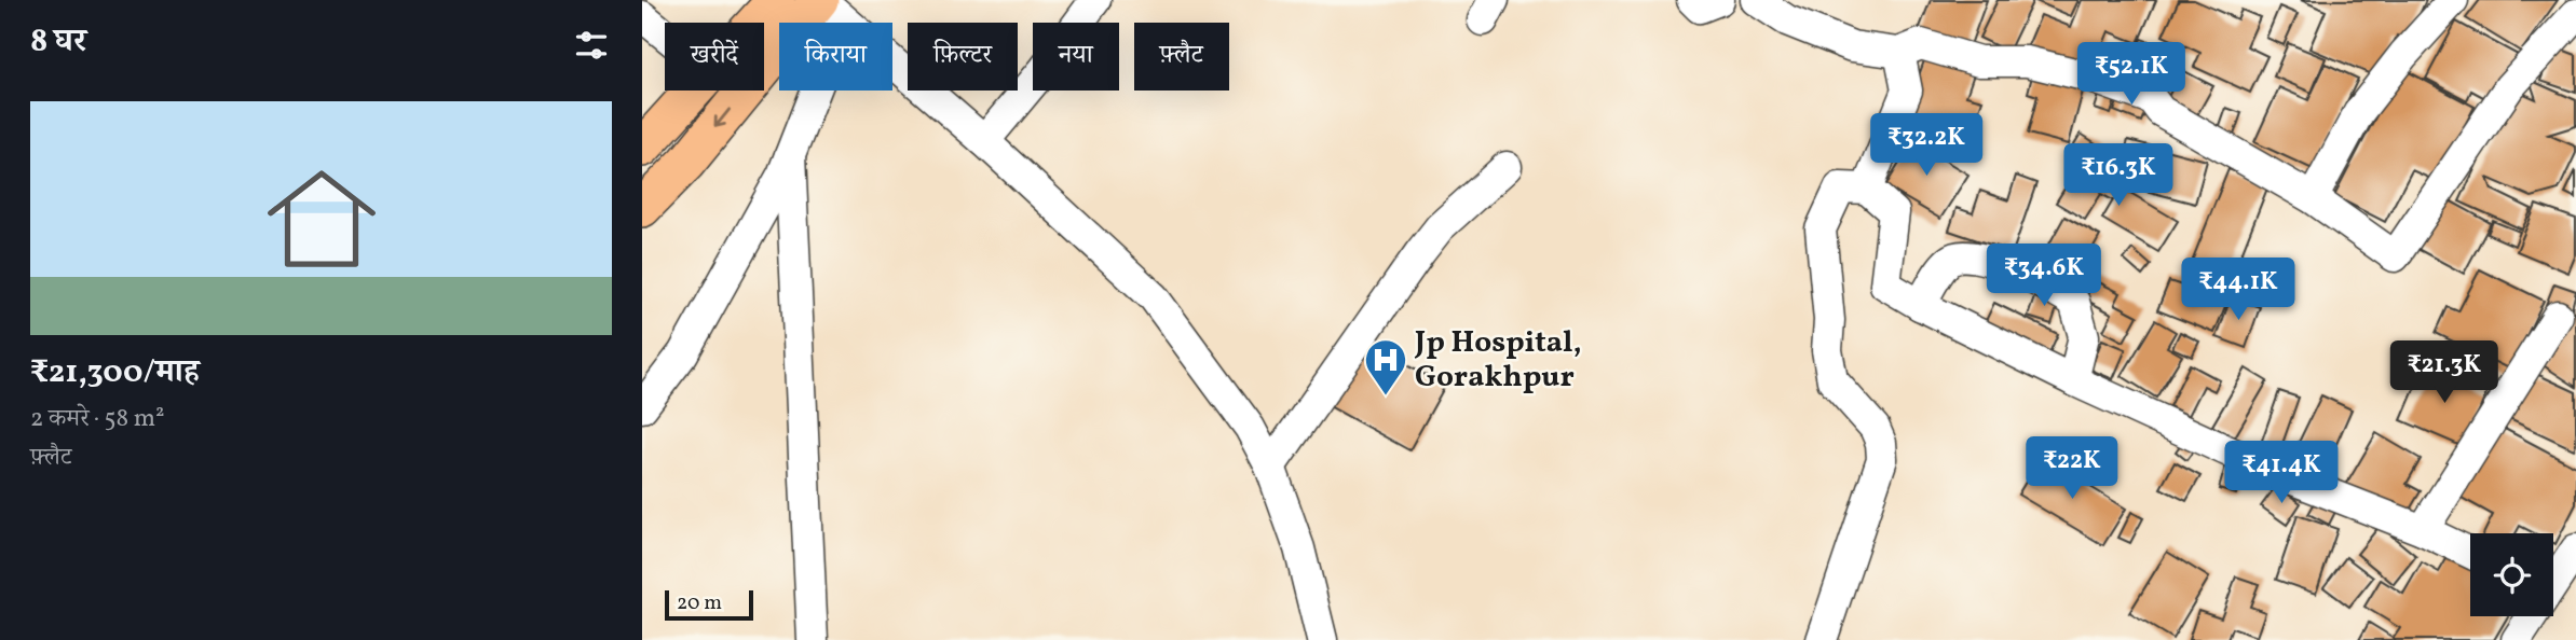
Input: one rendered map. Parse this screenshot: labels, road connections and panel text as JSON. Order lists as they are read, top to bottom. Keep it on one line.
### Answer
{"places":{"hospital":["Jp Hospital, Gorakhpur"]},"scale_bar":"20 m","page":{"heading":"8 घर","chip":["खरीदें","किराया","फ़िल्टर","नया","फ़्लैट"],"price":["₹52.1K","₹32.2K","₹16.3K","₹34.6K","₹44.1K","₹21.3K","₹22K","₹41.4K"],"list":[{"name":"₹21,300/माह","note":"2 कमरे · 58 m² · फ़्लैट"}],"scale":"20 m"}}
